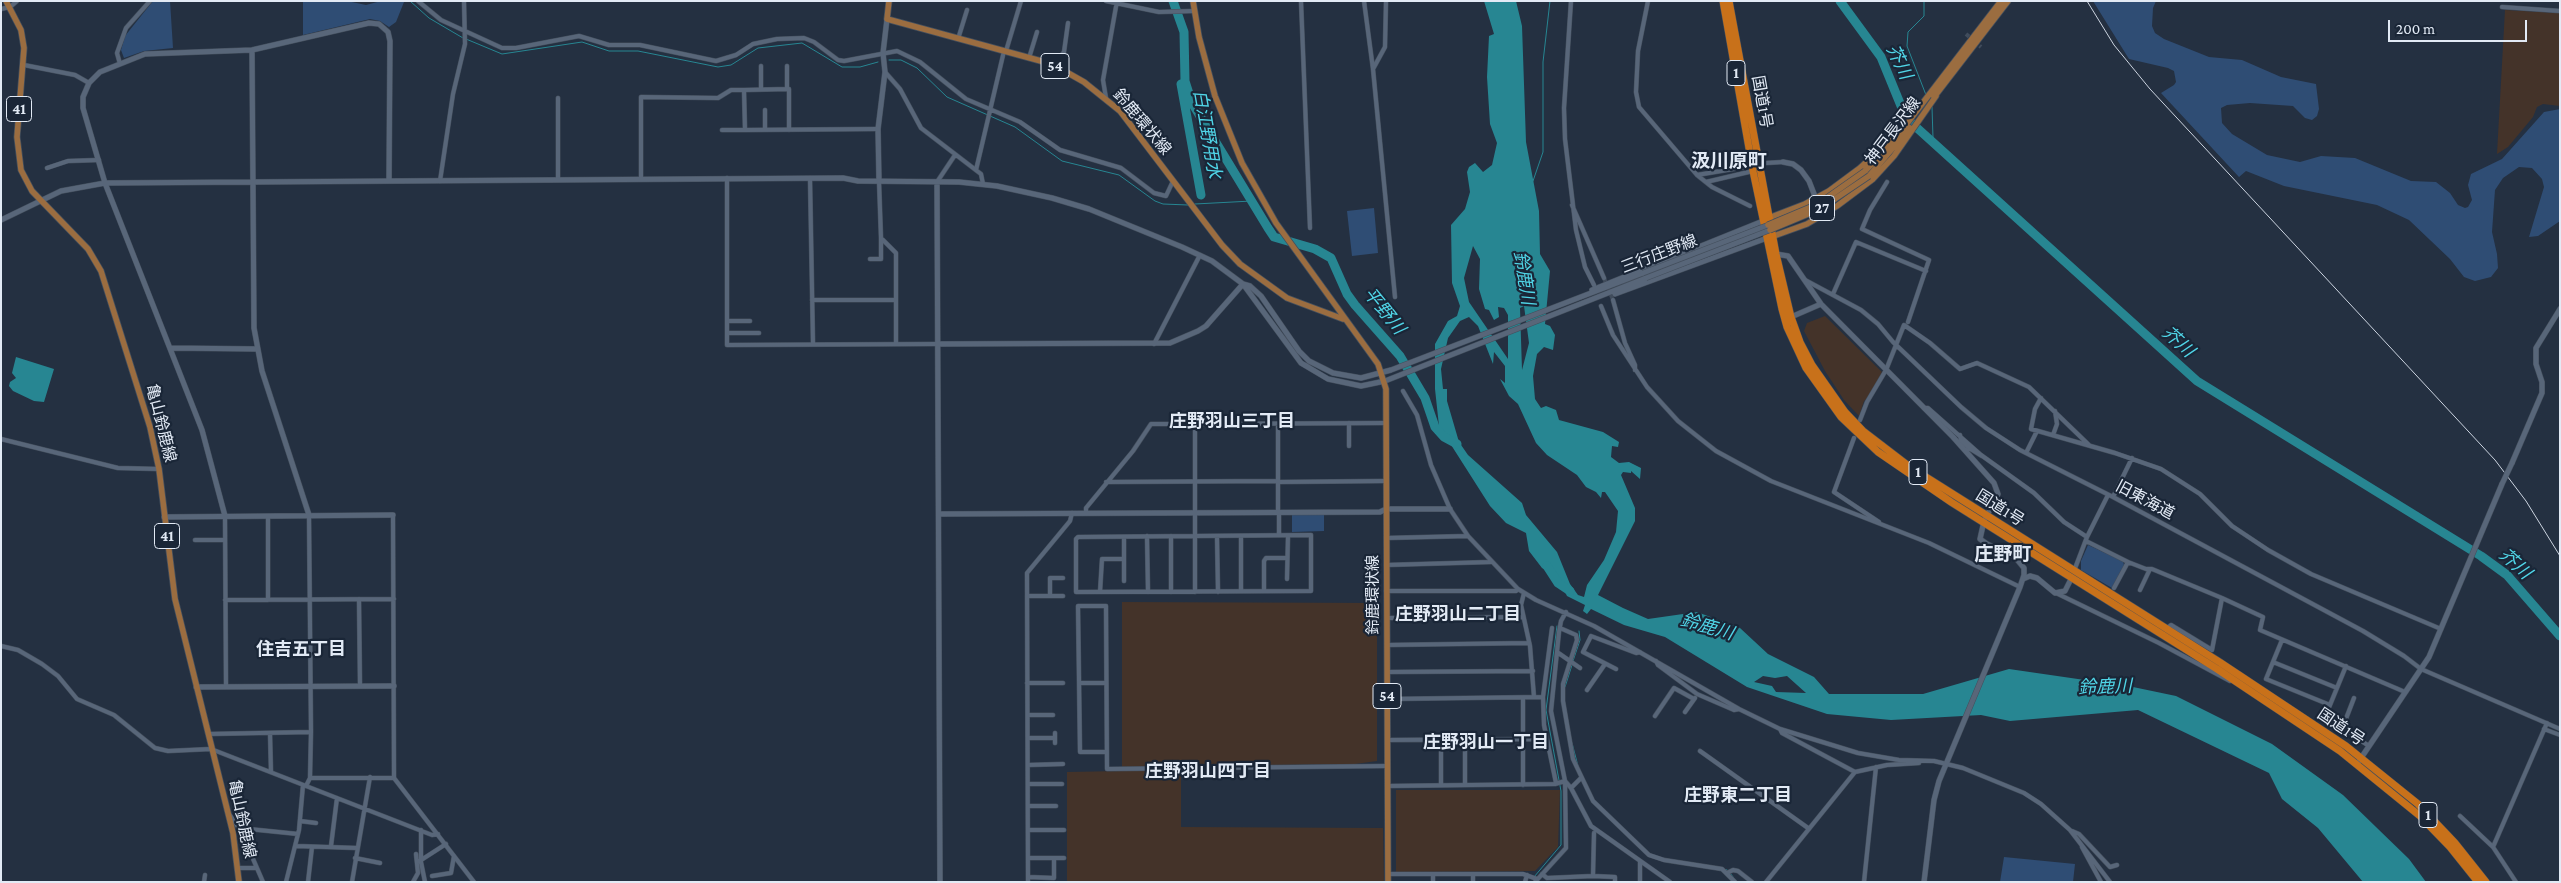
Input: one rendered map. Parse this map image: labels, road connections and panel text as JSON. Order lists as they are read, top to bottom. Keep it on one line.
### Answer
{"streets":{"highway":["1","国道1号"],"main road":["54","41","鈴鹿環状線","神戸長沢線","27","亀山鈴鹿線"],"street":["三行庄野線","旧東海道"]},"crossings":[["国道1号","神戸長沢線"],["国道1号","三行庄野線"],["国道1号","旧東海道"],["鈴鹿環状線","三行庄野線"],["神戸長沢線","三行庄野線"]],"districts":["汲川原町","庄野羽山三丁目","庄野町","庄野羽山二丁目","住吉五丁目","庄野羽山一丁目","庄野羽山四丁目","庄野東二丁目"],"water":["芥川","白江野用水","鈴鹿川","平野川"],"scale_bar":"200 m"}
